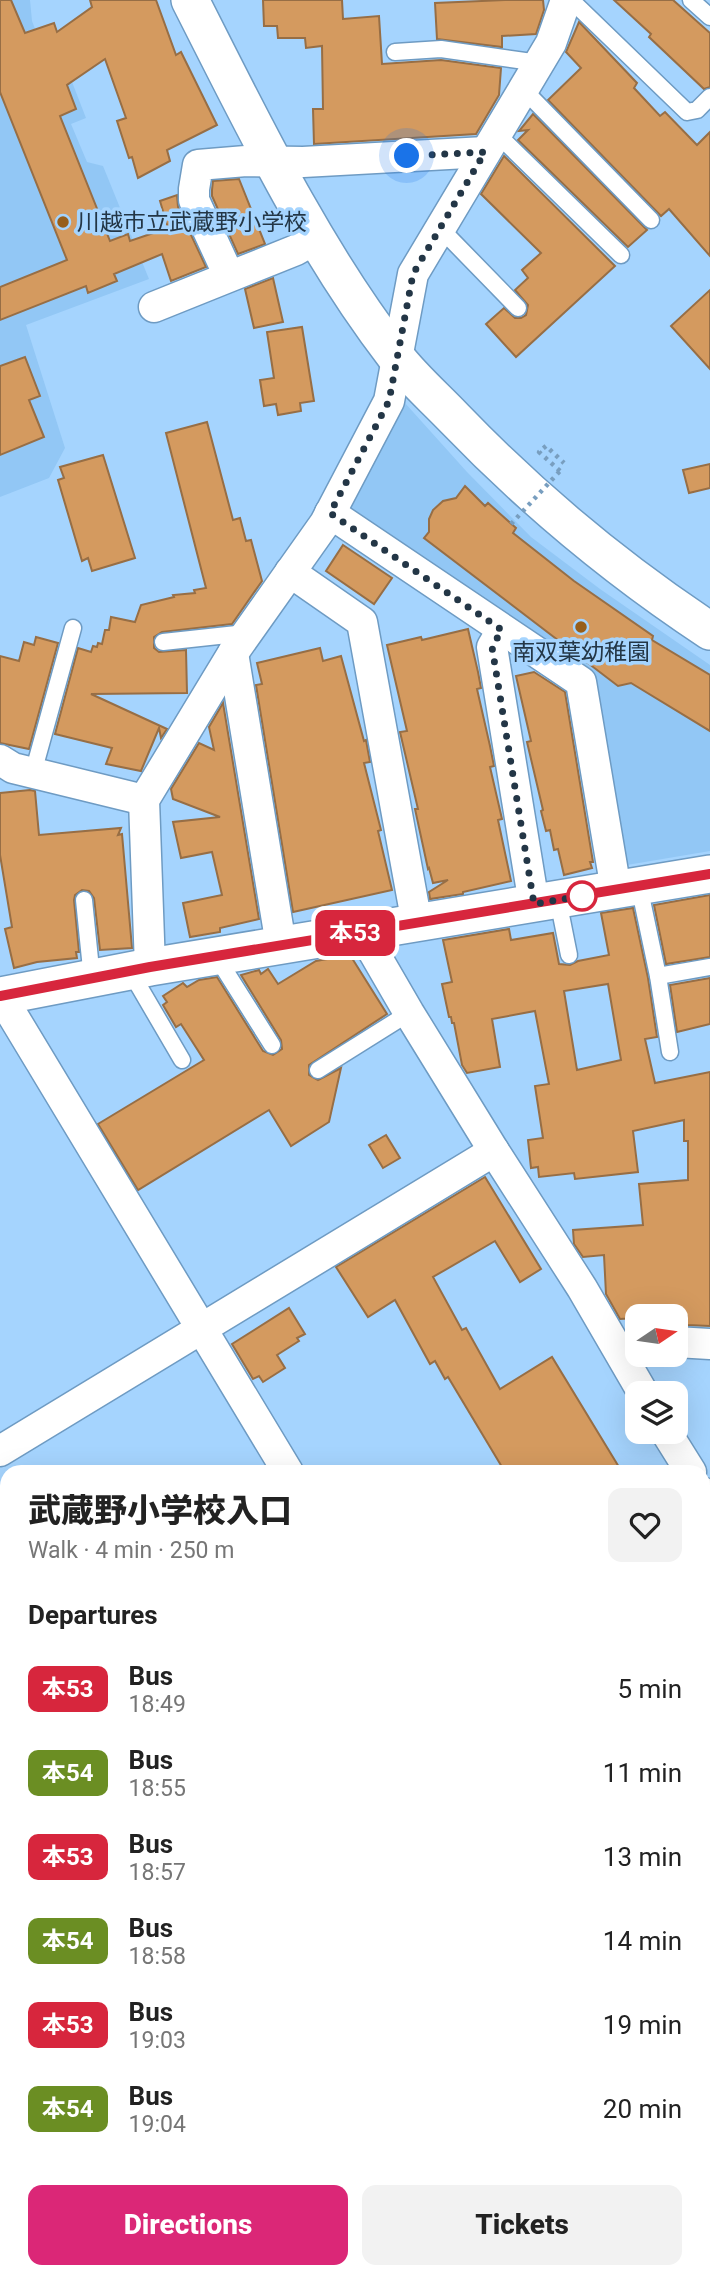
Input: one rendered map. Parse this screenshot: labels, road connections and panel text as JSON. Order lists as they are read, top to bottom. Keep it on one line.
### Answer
{"places":["川越市立武蔵野小学校","南双葉幼稚園"],"lines":["bus line 本53"],"north":"right","page":{"on_map":"本53","heading":[["武蔵野小学校入口","Walk · 4 min · 250 m"],"Departures"],"list":[{"mark":"本53","name":"Bus","note":"18:49","value":"5 min"},{"mark":"本54","name":"Bus","note":"18:55","value":"11 min"},{"mark":"本53","name":"Bus","note":"18:57","value":"13 min"},{"mark":"本54","name":"Bus","note":"18:58","value":"14 min"},{"mark":"本53","name":"Bus","note":"19:03","value":"19 min"},{"mark":"本54","name":"Bus","note":"19:04","value":"20 min"}],"buttons":["Directions","Tickets"]}}
